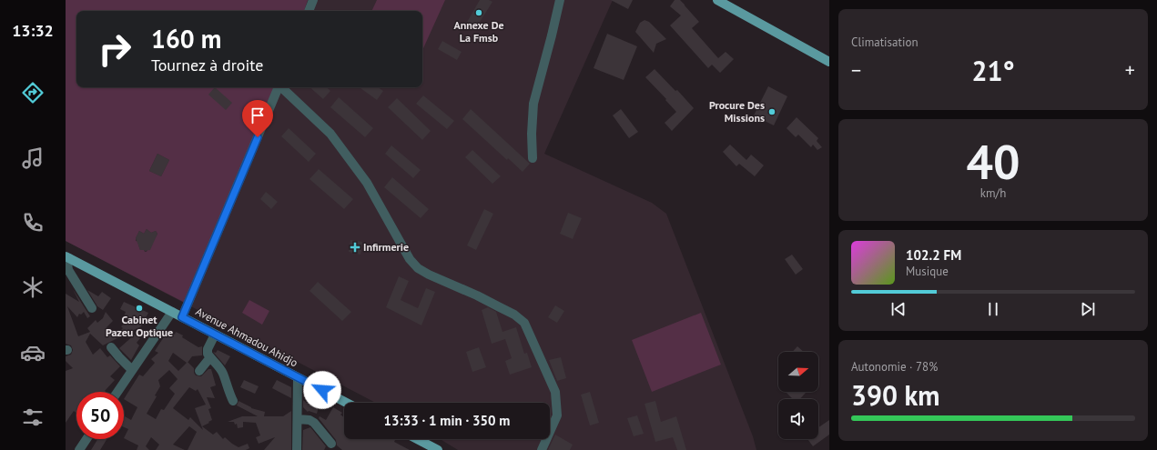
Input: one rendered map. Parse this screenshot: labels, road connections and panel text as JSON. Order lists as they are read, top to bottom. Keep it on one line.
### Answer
{"streets":{"main road":["Avenue Ahmadou Ahidjo"]},"places":{"other":["Annexe De La Fmsb","Procure Des Missions","Cabinet Pazeu Optique"],"health":["Infirmerie"]},"north":"right","page":{"tabs":"13:32","tile":["Climatisation",["40","km/h"],["Autonomie · 78%","390 km"]],"turn":["160 m","Tournez à droite"],"heat":["−","21°","+"],"song":["102.2 FM","Musique"],"limit":"50","trip":"13:33 · 1 min · 350 m"}}
